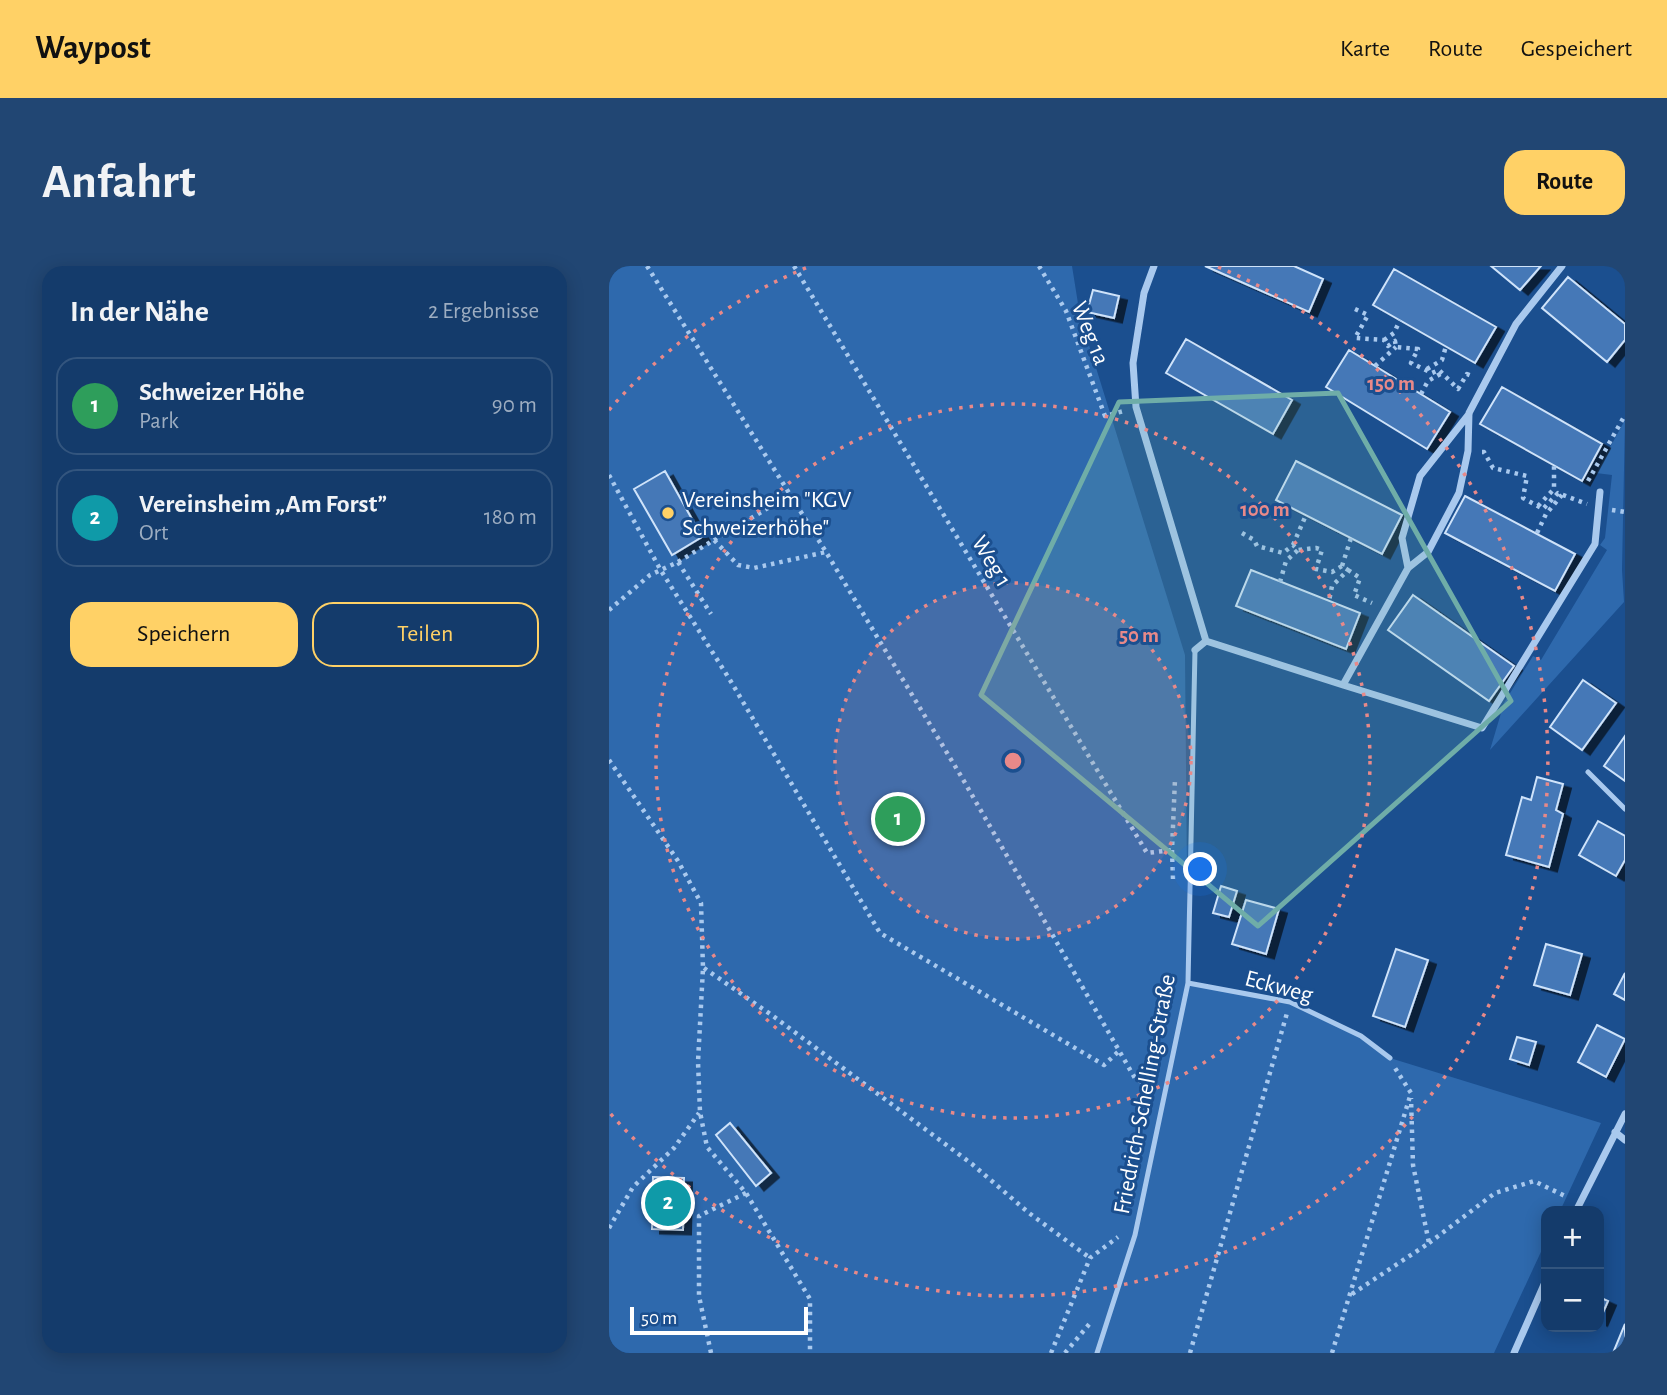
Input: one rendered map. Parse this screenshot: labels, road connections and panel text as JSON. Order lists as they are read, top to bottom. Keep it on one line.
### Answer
{"streets":{"street":["Friedrich-Schelling-Straße"],"lane":["Eckweg"],"path":["Weg 1a","Weg 1"]},"crossings":[["Eckweg","Friedrich-Schelling-Straße"]],"places":["Vereinsheim \"KGV Schweizerhöhe\""],"scale_bar":"50 m","page":{"header":"Waypost","nav":["Karte","Route","Gespeichert"],"buttons":["Route",["Speichern","Teilen"]],"title":"Anfahrt","heading":["In der Nähe","2 Ergebnisse"],"list":[{"mark":"1","name":"Schweizer Höhe","note":"Park","value":"90 m"},{"mark":"2","name":"Vereinsheim „Am Forst”","note":"Ort","value":"180 m"}],"pins":["1","2"],"map_buttons":["+","−"],"scale":"50 m"},"rings":["150 m","100 m","50 m"]}
